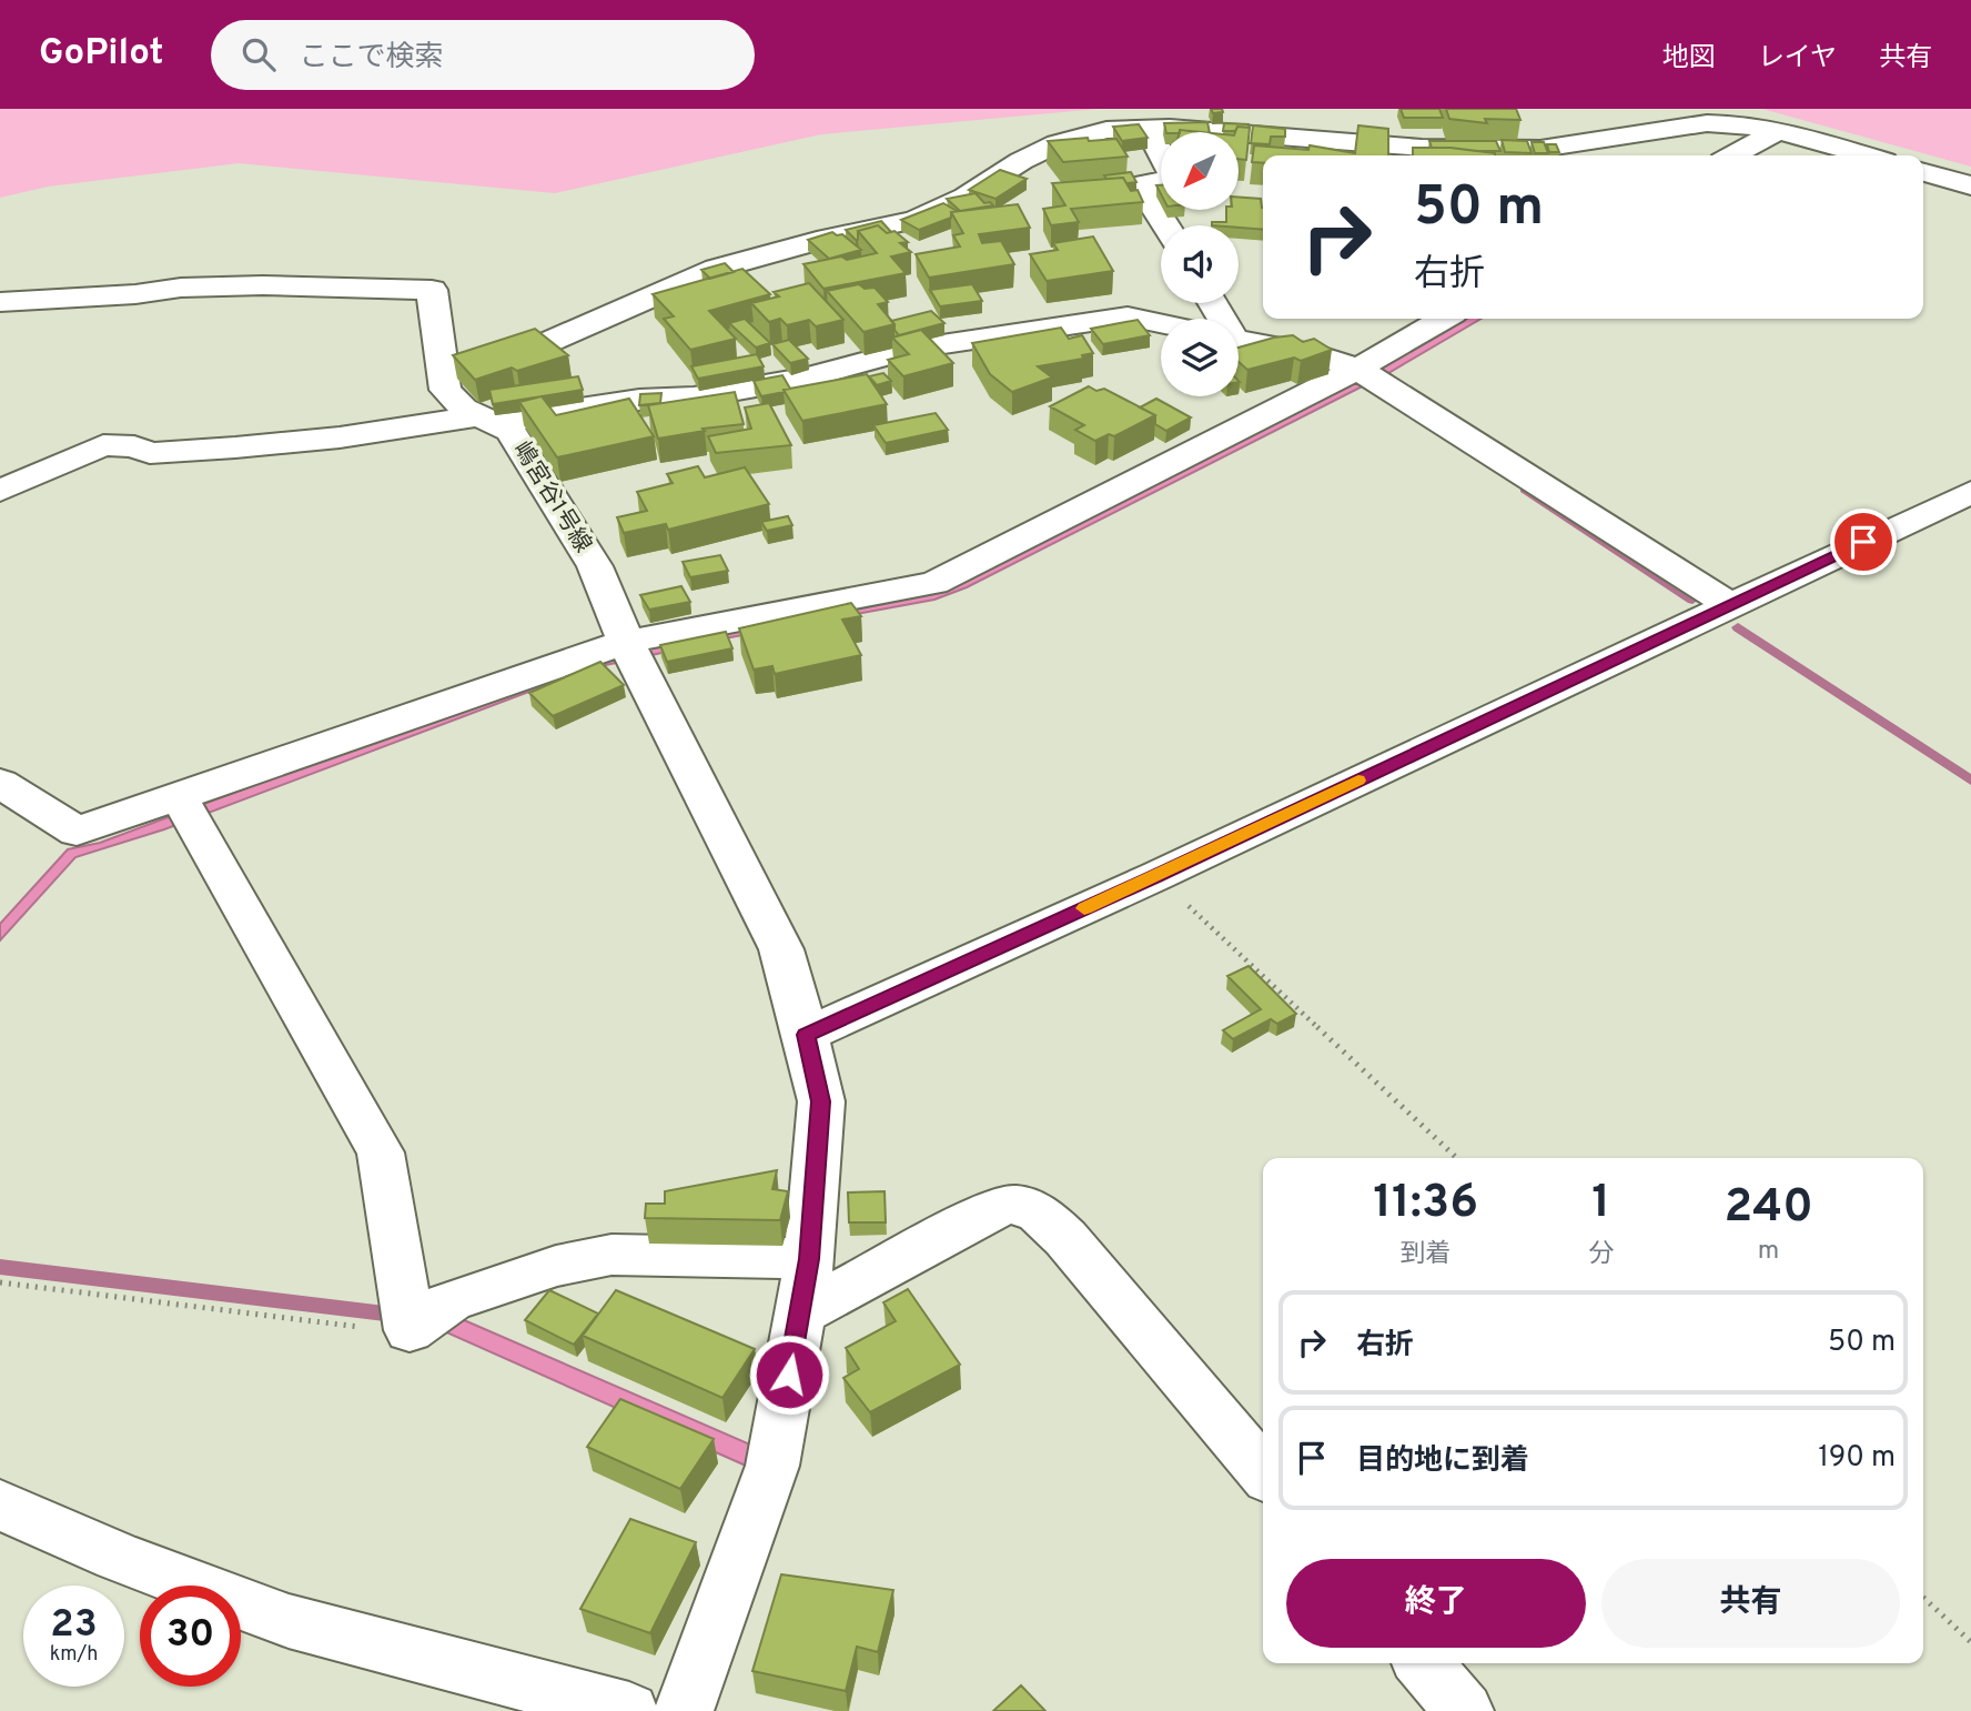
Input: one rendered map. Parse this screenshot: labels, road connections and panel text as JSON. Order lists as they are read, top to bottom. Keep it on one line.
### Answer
{"streets":{"street":["嶋宮谷1号線"]},"north":"bottom left","page":{"header":"GoPilot","search":"ここで検索","nav":["地図","レイヤ","共有"],"turn":["50 m","右折"],"eta":["11:36","到着","1","分","240","m"],"list":[{"name":"右折","value":"50 m"},{"name":"目的地に到着","value":"190 m"}],"buttons":["終了","共有"],"speed":"23 km/h","limit":"30"}}
